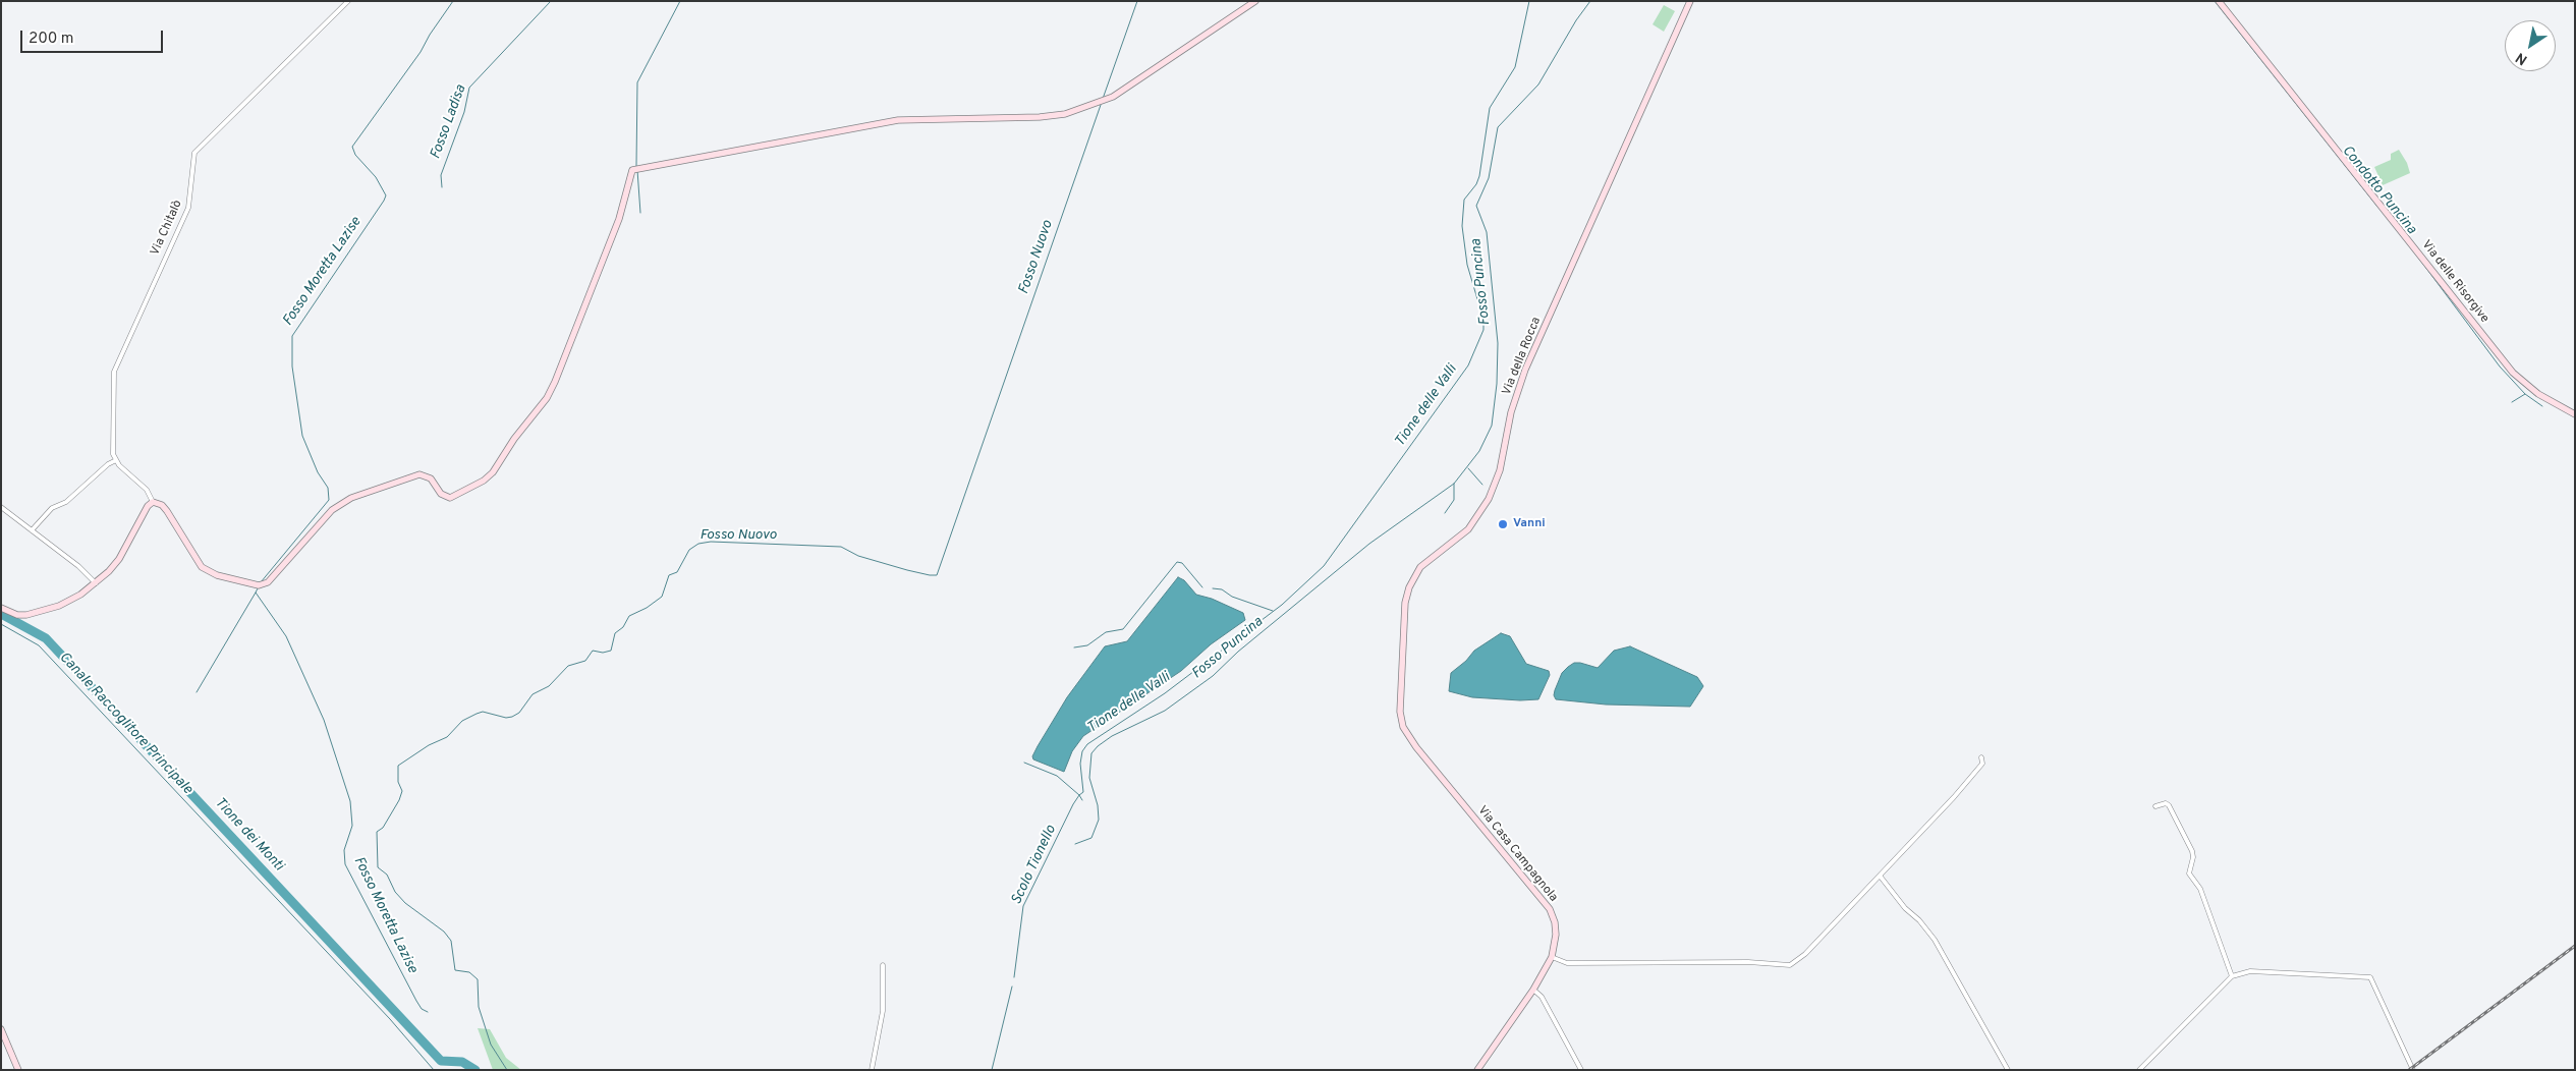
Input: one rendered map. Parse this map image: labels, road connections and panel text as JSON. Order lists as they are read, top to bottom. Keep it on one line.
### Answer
{"streets":{"street":["Via Chitalò","Via delle Risorgive","Via della Rocca","Via Casa Campagnola"]},"crossings":[["Via della Rocca","Via Casa Campagnola"]],"water":["Fosso Ladisa","Condotto Puncina","Fosso Nuovo","Fosso Moretta Lazise","Fosso Puncina","Tione delle Valli","Canale Raccoglitore Principale","Tione dei Monti","Scolo Tionello"],"places":["Vanni"],"scale_bar":"200 m","north":"bottom left"}
